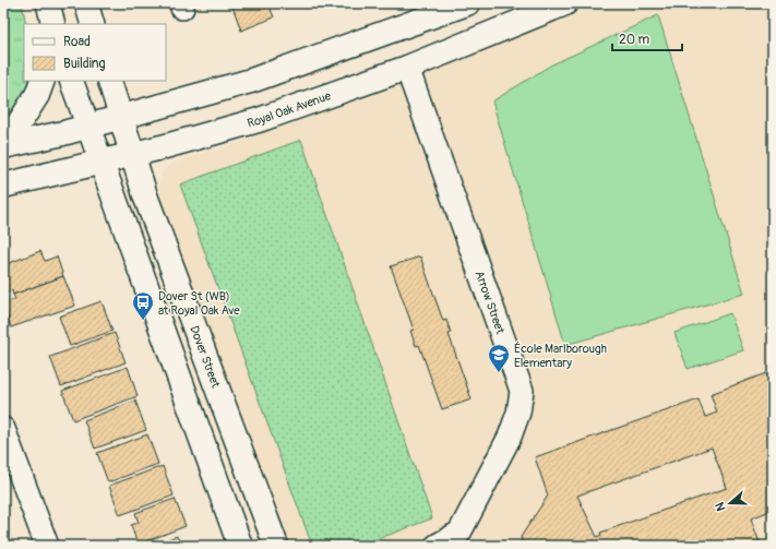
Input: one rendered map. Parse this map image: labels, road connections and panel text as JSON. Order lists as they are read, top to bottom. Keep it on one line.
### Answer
{"streets":{"main road":["Royal Oak Avenue","Dover Street"],"street":["Arrow Street"]},"crossings":[["Royal Oak Avenue","Arrow Street"],["Royal Oak Avenue","Dover Street"]],"places":{"bus stop":["Dover St (WB) at Royal Oak Ave"],"school or university":["École Marlborough Elementary"]},"legend":["Road","Building"],"scale_bar":"20 m","north":"left"}
